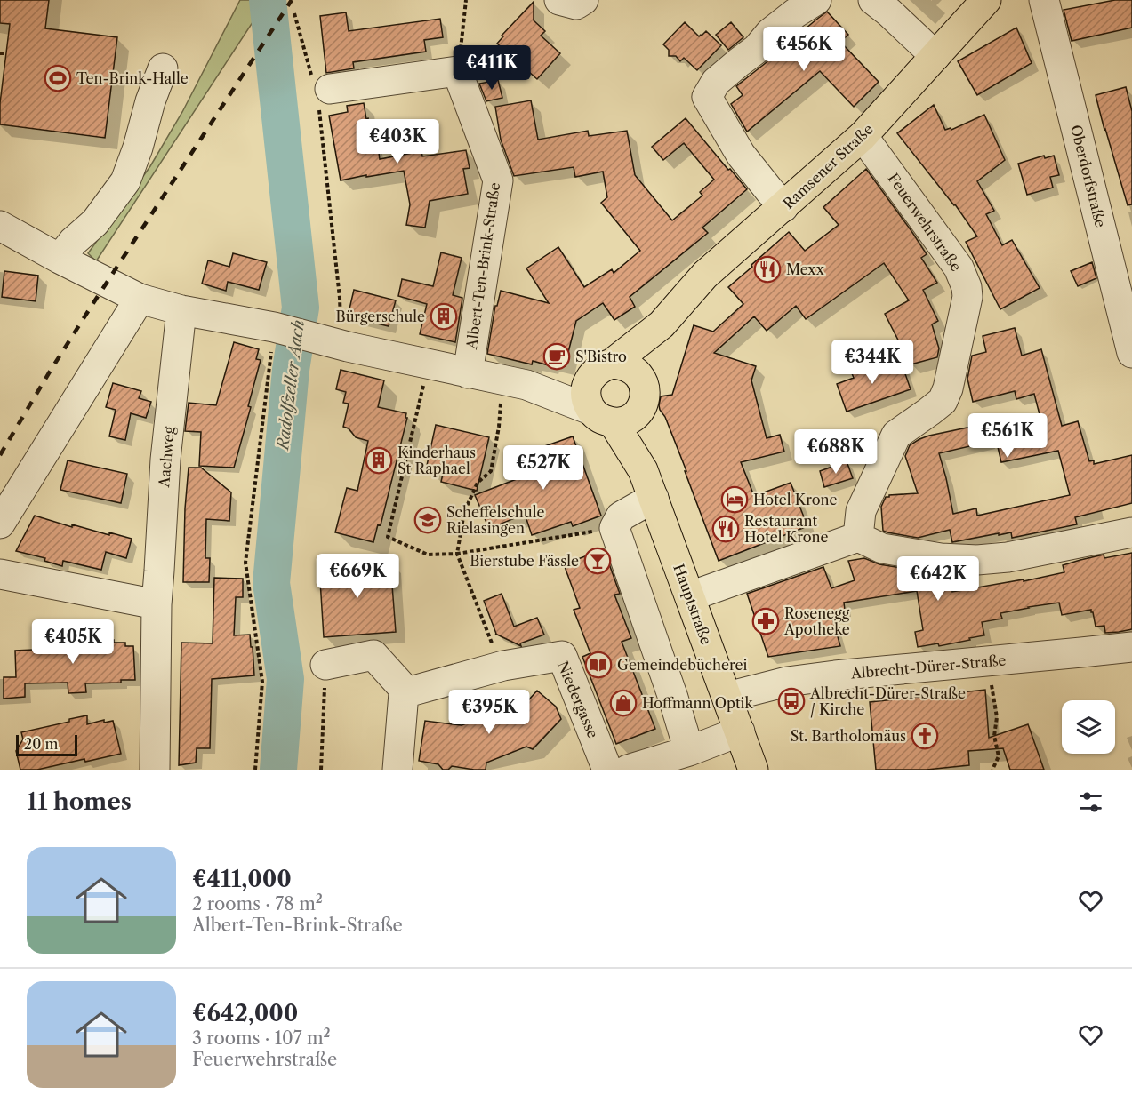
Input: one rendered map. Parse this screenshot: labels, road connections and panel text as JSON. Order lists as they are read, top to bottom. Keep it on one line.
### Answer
{"streets":{"main road":["Ramsener Straße","Hauptstraße"],"street":["Oberdorfstraße","Feuerwehrstraße","Albert-Ten-Brink-Straße","Aachweg","Albrecht-Dürer-Straße","Niedergasse"]},"crossings":[["Ramsener Straße","Feuerwehrstraße"],["Ramsener Straße","Hauptstraße"],["Hauptstraße","Albrecht-Dürer-Straße"]],"water":["Radolfzeller Aach"],"places":{"sports":["Ten-Brink-Halle"],"restaurant":["Mexx","Restaurant Hotel Krone"],"building":["Bürgerschule","Kinderhaus St Raphael"],"cafe":["S'Bistro"],"hotel":["Hotel Krone"],"school or university":["Scheffelschule Rielasingen"],"bar":["Bierstube Fässle"],"pharmacy":["Rosenegg Apotheke"],"library":["Gemeindebücherei"],"bus stop":["Albrecht-Dürer-Straße / Kirche"],"shop":["Hoffmann Optik"],"church":["St. Bartholomäus"]},"scale_bar":"20 m","page":{"price":["€456K","€411K","€403K","€344K","€561K","€688K","€527K","€669K","€642K","€405K","€395K"],"scale":"20 m","heading":"11 homes","list":[{"name":"€411,000","note":"2 rooms · 78 m² · Albert-Ten-Brink-Straße"},{"name":"€642,000","note":"3 rooms · 107 m² · Feuerwehrstraße"}]}}
